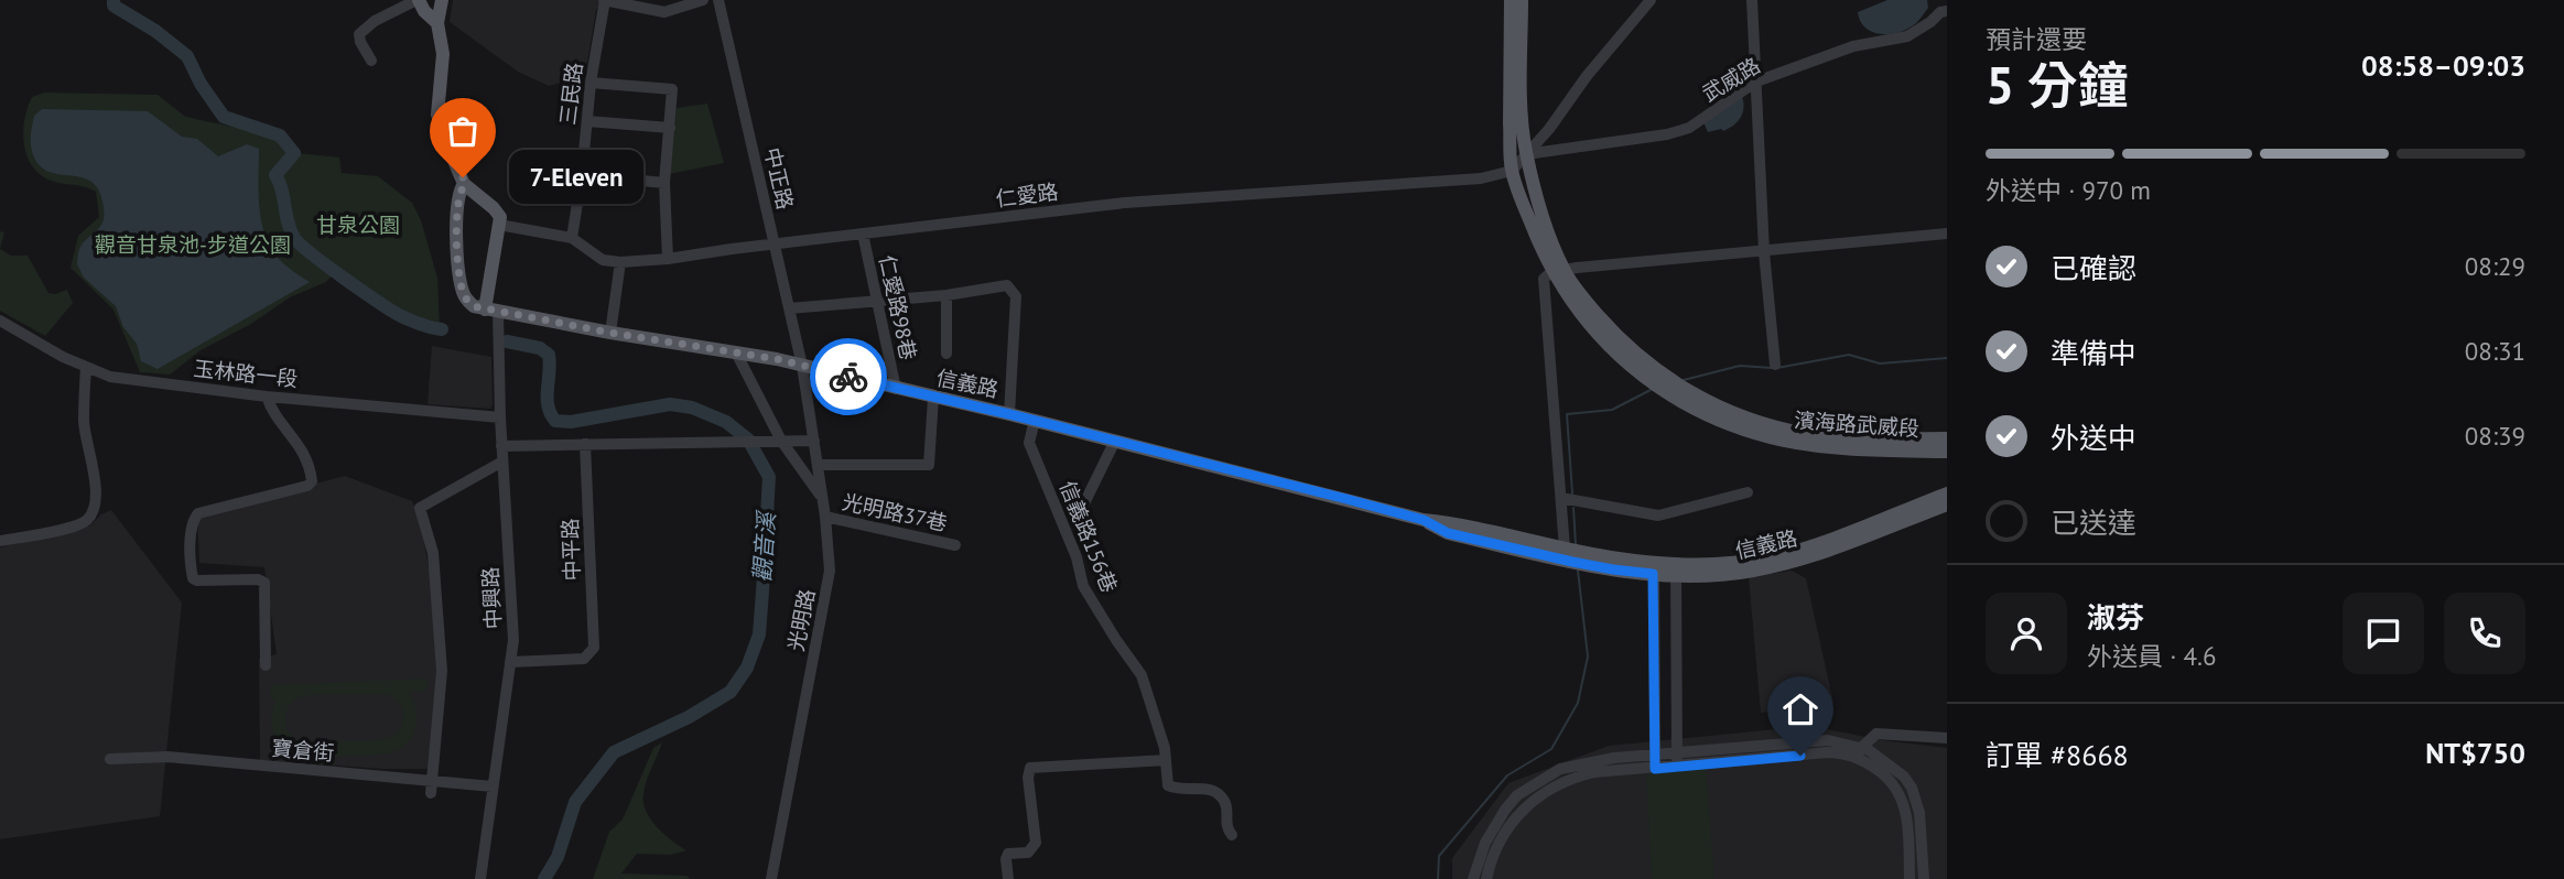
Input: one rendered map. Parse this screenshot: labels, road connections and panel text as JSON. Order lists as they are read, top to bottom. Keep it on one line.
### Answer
{"streets":{"main road":["信義路","濱海路武威段"],"street":["武威路","三民路","中正路","仁愛路","仁愛路98巷","玉林路一段","光明路37巷","信義路156巷","中平路","中興路","光明路","寶倉街"]},"crossings":[["武威路","濱海路武威段"],["三民路","仁愛路"],["中正路","仁愛路"],["中正路","信義路"],["中正路","光明路"],["仁愛路","仁愛路98巷"],["仁愛路","濱海路武威段"],["仁愛路98巷","信義路"],["玉林路一段","中興路"],["信義路","信義路156巷"],["信義路","中興路"],["信義路","光明路"],["光明路37巷","光明路"],["中平路","中興路"],["中興路","寶倉街"]],"water":["觀音溪"],"parks":["甘泉公園","觀音甘泉池-步道公園"],"places":["7-Eleven"],"page":{"heading":["5 分鐘","預計還要","08:58–09:03"],"panel":["淑芬","外送員 · 4.6","訂單 #8668","NT$750"],"bar":"外送中 · 970 m","bubble":"7-Eleven","list":[["已確認","08:29"],["準備中","08:31"],["外送中","08:39"],"已送達"]}}
